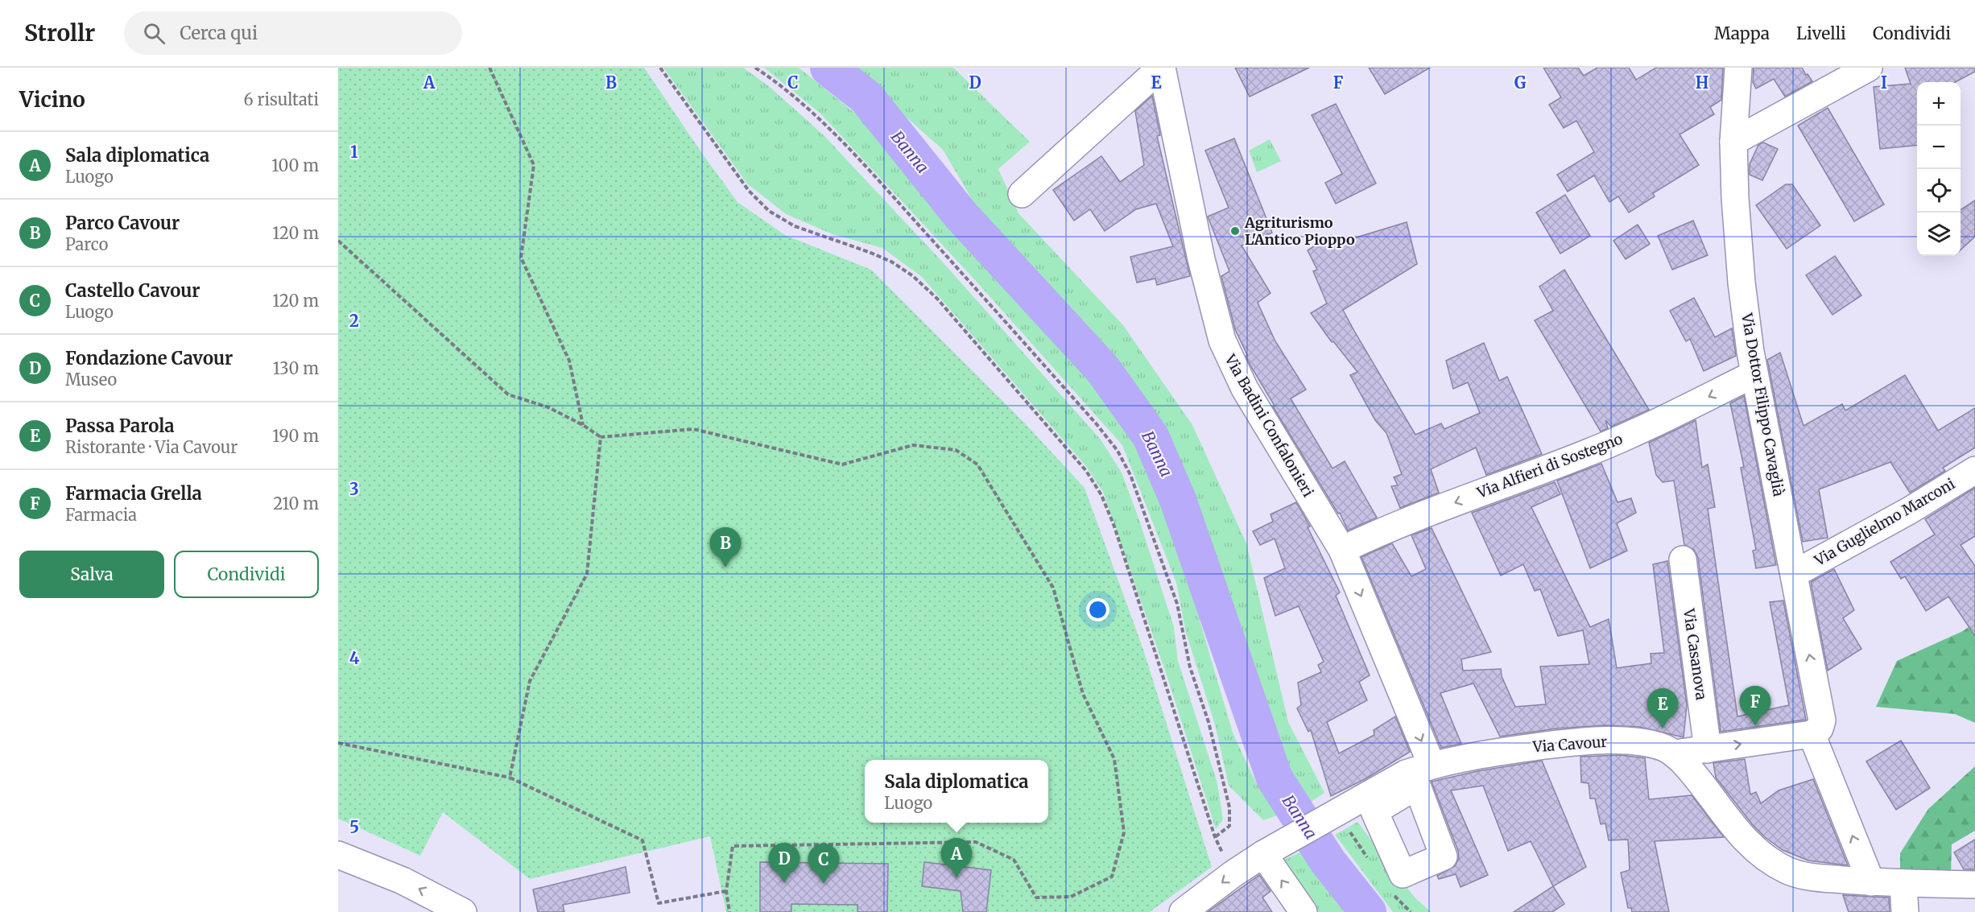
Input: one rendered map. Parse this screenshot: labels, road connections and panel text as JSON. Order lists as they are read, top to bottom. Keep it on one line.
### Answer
{"streets":{"street":["Via Dottor Filippo Cavaglià","Via Badini Confalonieri","Via Alfieri di Sostegno","Via Guglielmo Marconi","Via Casanova","Via Cavour"]},"crossings":[["Via Dottor Filippo Cavaglià","Via Alfieri di Sostegno"],["Via Dottor Filippo Cavaglià","Via Guglielmo Marconi"],["Via Badini Confalonieri","Via Alfieri di Sostegno"],["Via Badini Confalonieri","Via Cavour"]],"one_way":["Via Alfieri di Sostegno"],"water":["Banna"],"places":["Agriturismo L'Antico Pioppo"],"page":{"header":"Strollr","search":"Cerca qui","nav":["Mappa","Livelli","Condividi"],"heading":["Vicino","6 risultati"],"map_buttons":["+","−"],"list":[{"mark":"A","name":"Sala diplomatica","note":"Luogo","value":"100 m"},{"mark":"B","name":"Parco Cavour","note":"Parco","value":"120 m"},{"mark":"C","name":"Castello Cavour","note":"Luogo","value":"120 m"},{"mark":"D","name":"Fondazione Cavour","note":"Museo","value":"130 m"},{"mark":"E","name":"Passa Parola","note":"Ristorante · Via Cavour","value":"190 m"},{"mark":"F","name":"Farmacia Grella","note":"Farmacia","value":"210 m"}],"pins":["B","F","E","A","D","C"],"buttons":["Salva","Condividi"],"popup":["Sala diplomatica","Luogo"]},"grid":{"columns":["A","B","C","D","E","F","G","H","I"],"rows":["1","2","3","4","5"]}}
